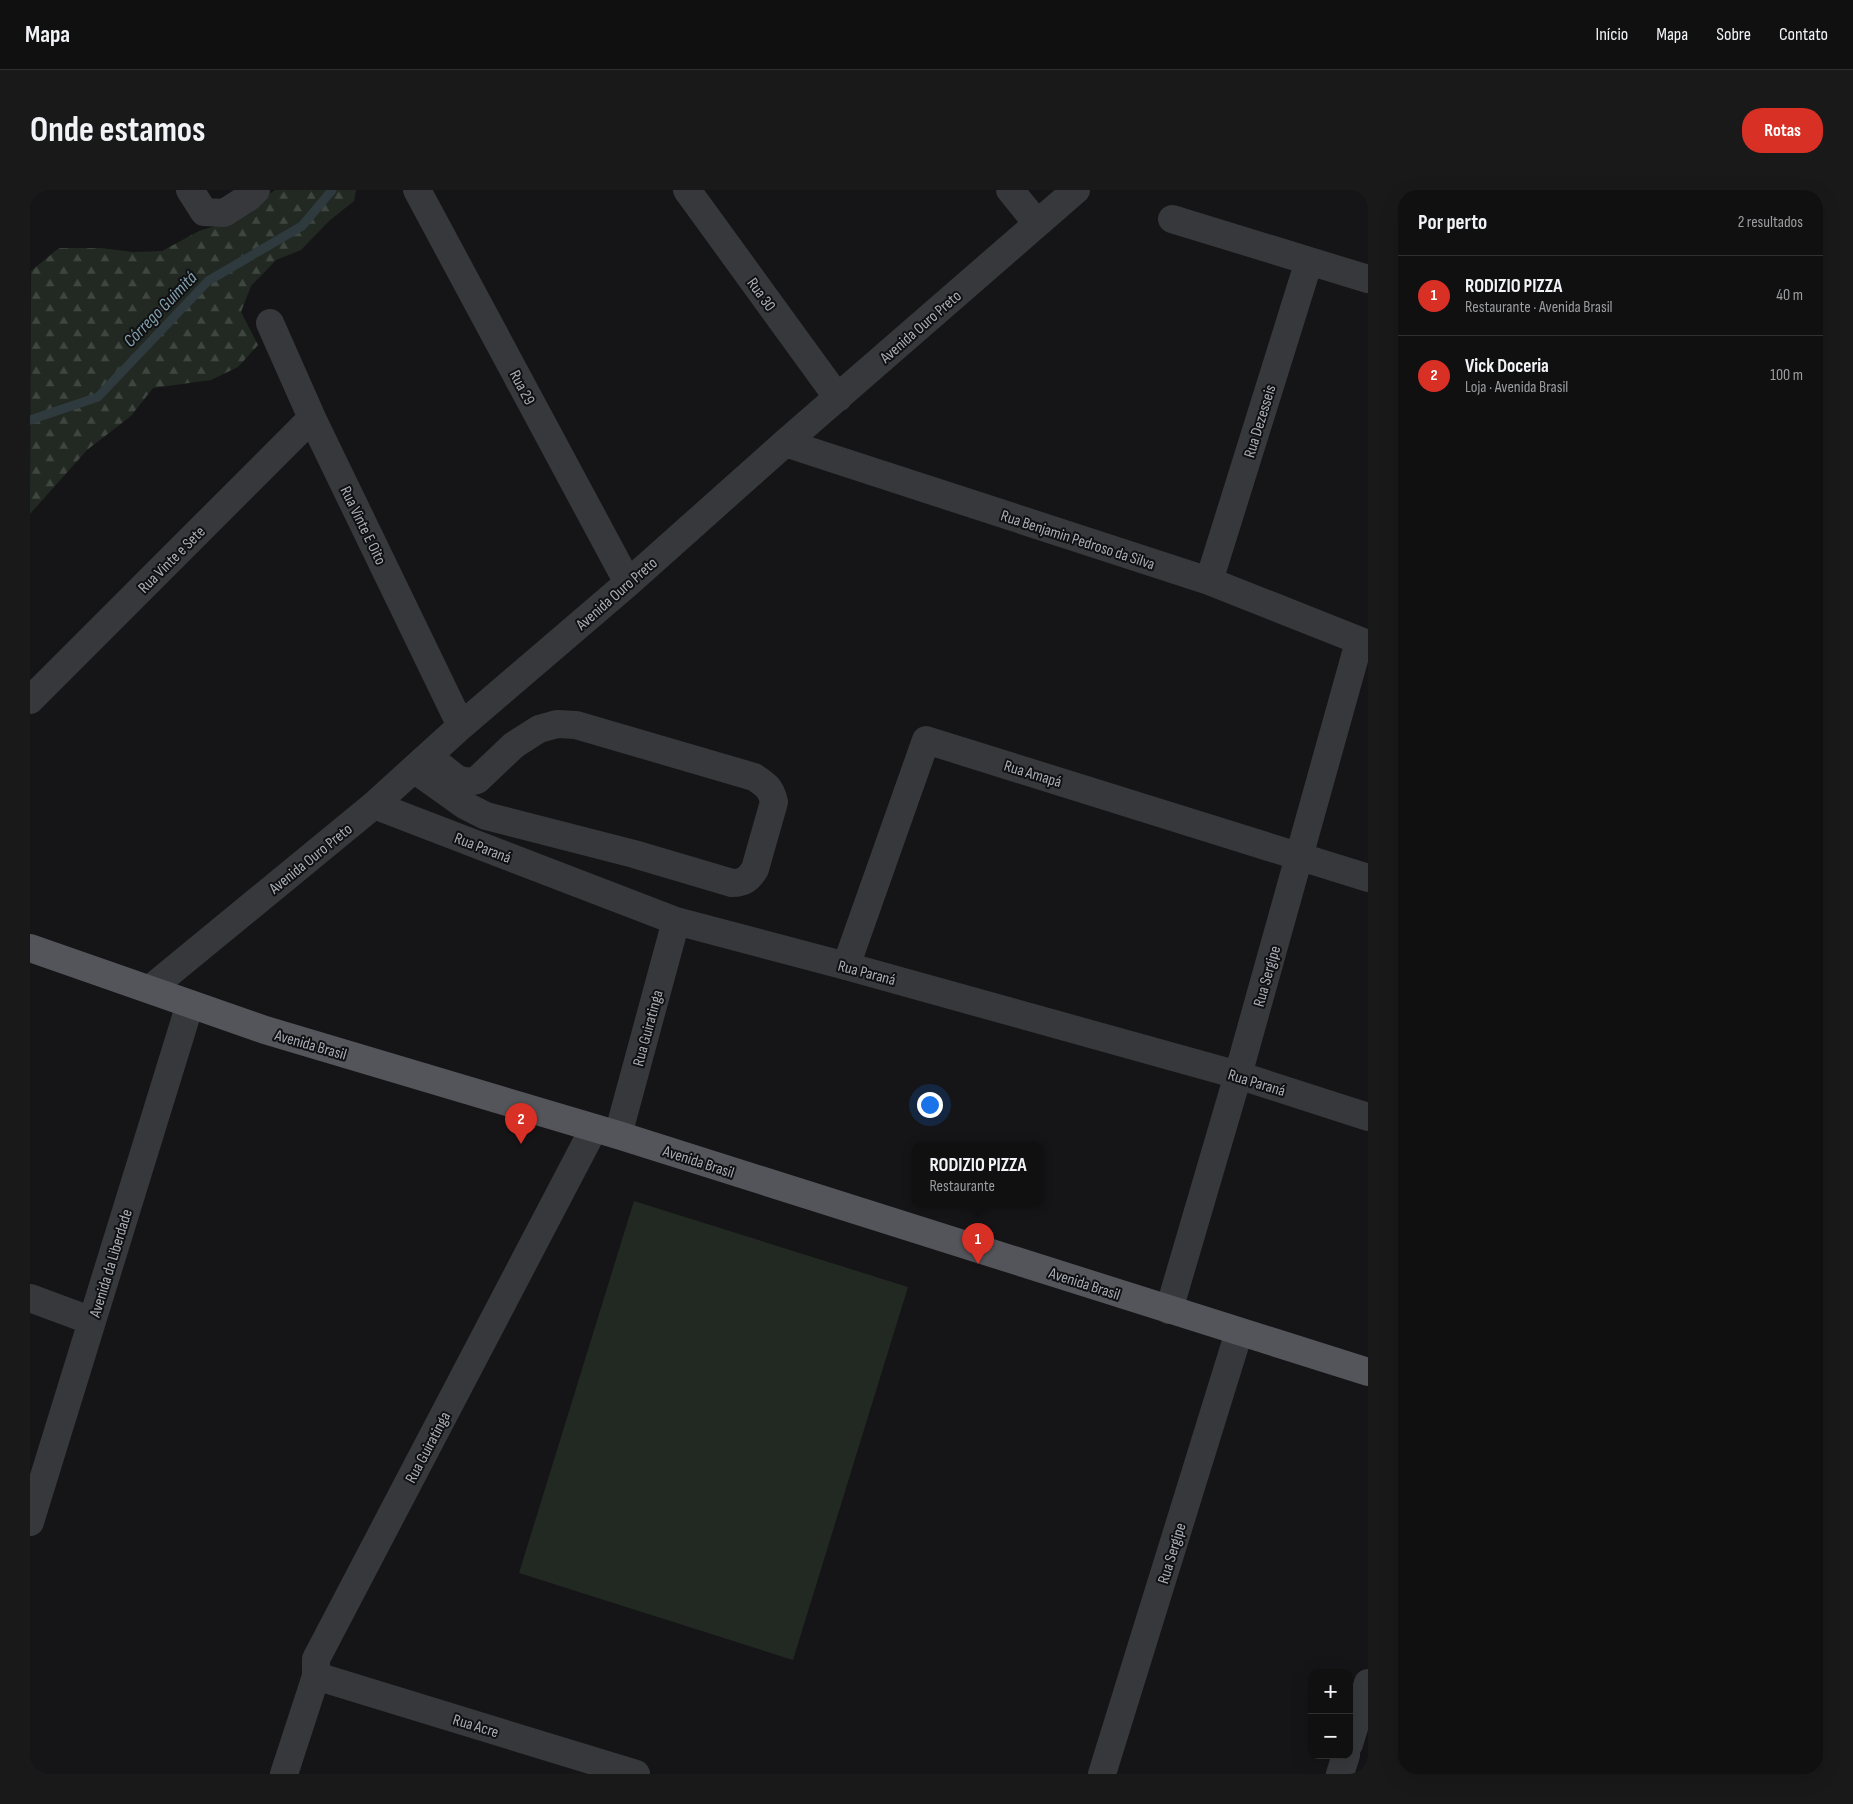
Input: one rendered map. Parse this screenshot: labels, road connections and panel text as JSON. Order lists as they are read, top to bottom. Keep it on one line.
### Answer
{"streets":{"main road":["Avenida Brasil"],"street":["Rua 30","Avenida Ouro Preto","Rua 29","Rua Dezesseis","Rua Vinte E Oito","Rua Benjamin Pedroso da Silva","Rua Vinte e Sete","Rua Amapá","Rua Paraná","Rua Sergipe","Rua Guiratinga","Avenida da Liberdade","Rua Acre"]},"crossings":[["Rua 30","Avenida Ouro Preto"],["Avenida Ouro Preto","Rua 29"],["Avenida Ouro Preto","Rua Vinte E Oito"],["Avenida Ouro Preto","Rua Benjamin Pedroso da Silva"],["Avenida Ouro Preto","Rua Paraná"],["Avenida Ouro Preto","Avenida Brasil"],["Rua Dezesseis","Rua Benjamin Pedroso da Silva"],["Rua Vinte E Oito","Rua Vinte e Sete"],["Rua Benjamin Pedroso da Silva","Rua Sergipe"],["Rua Amapá","Rua Paraná"],["Rua Amapá","Rua Sergipe"],["Rua Paraná","Rua Sergipe"],["Rua Paraná","Rua Guiratinga"],["Rua Sergipe","Avenida Brasil"],["Rua Guiratinga","Avenida Brasil"],["Rua Guiratinga","Rua Acre"],["Avenida Brasil","Avenida da Liberdade"]],"water":["Córrego Guimitá"],"page":{"header":"Mapa","nav":["Início","Mapa","Sobre","Contato"],"buttons":"Rotas","title":"Onde estamos","heading":["Por perto","2 resultados"],"list":[{"mark":"1","name":"RODIZIO PIZZA","note":"Restaurante · Avenida Brasil","value":"40 m"},{"mark":"2","name":"Vick Doceria","note":"Loja · Avenida Brasil","value":"100 m"}],"pins":["2","1"],"popup":["RODIZIO PIZZA","Restaurante"],"map_buttons":["+","−"]}}
